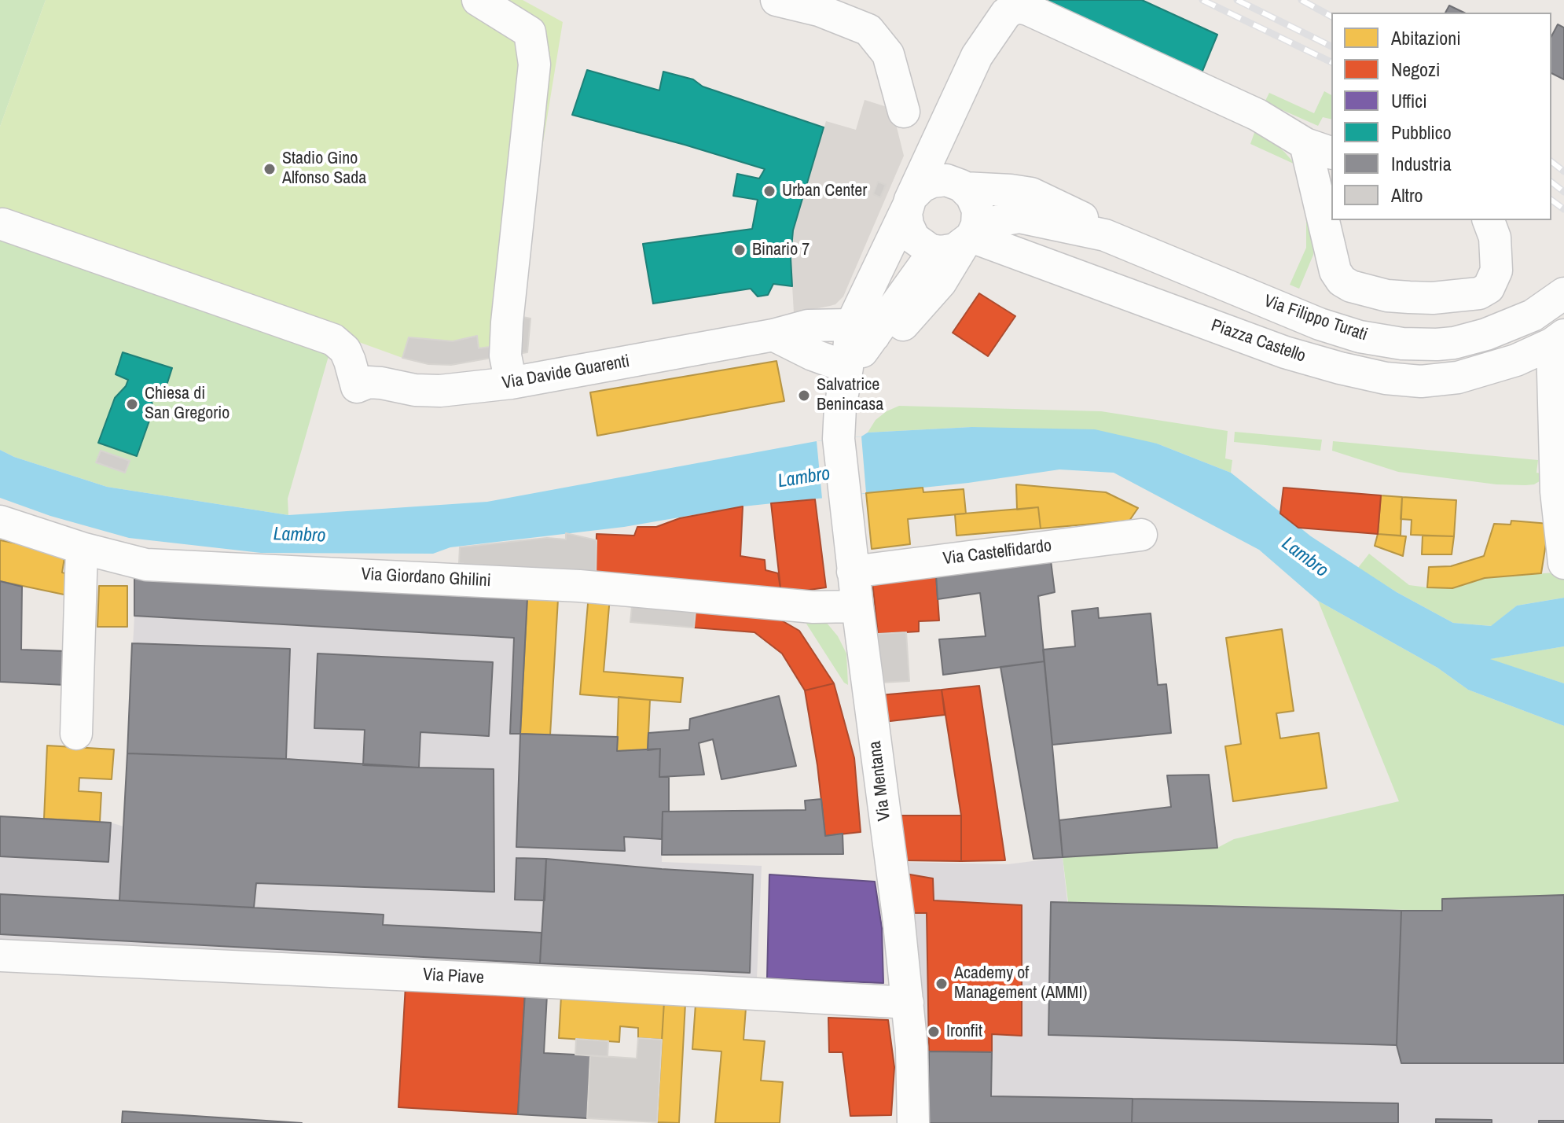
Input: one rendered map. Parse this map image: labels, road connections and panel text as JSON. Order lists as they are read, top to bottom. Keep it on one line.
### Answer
{"streets":{"street":["Via Filippo Turati","Piazza Castello","Via Davide Guarenti","Via Castelfidardo","Via Giordano Ghilini","Via Mentana","Via Piave"]},"crossings":[["Via Filippo Turati","Piazza Castello"],["Via Castelfidardo","Via Mentana"],["Via Giordano Ghilini","Via Mentana"],["Via Mentana","Via Piave"]],"water":["Lambro"],"places":["Stadio Gino Alfonso Sada","Urban Center","Binario 7","Salvatrice Benincasa","Chiesa di San Gregorio","Academy of Management (AMMI)","Ironfit"],"legend":["Abitazioni","Negozi","Uffici","Pubblico","Industria","Altro"]}
